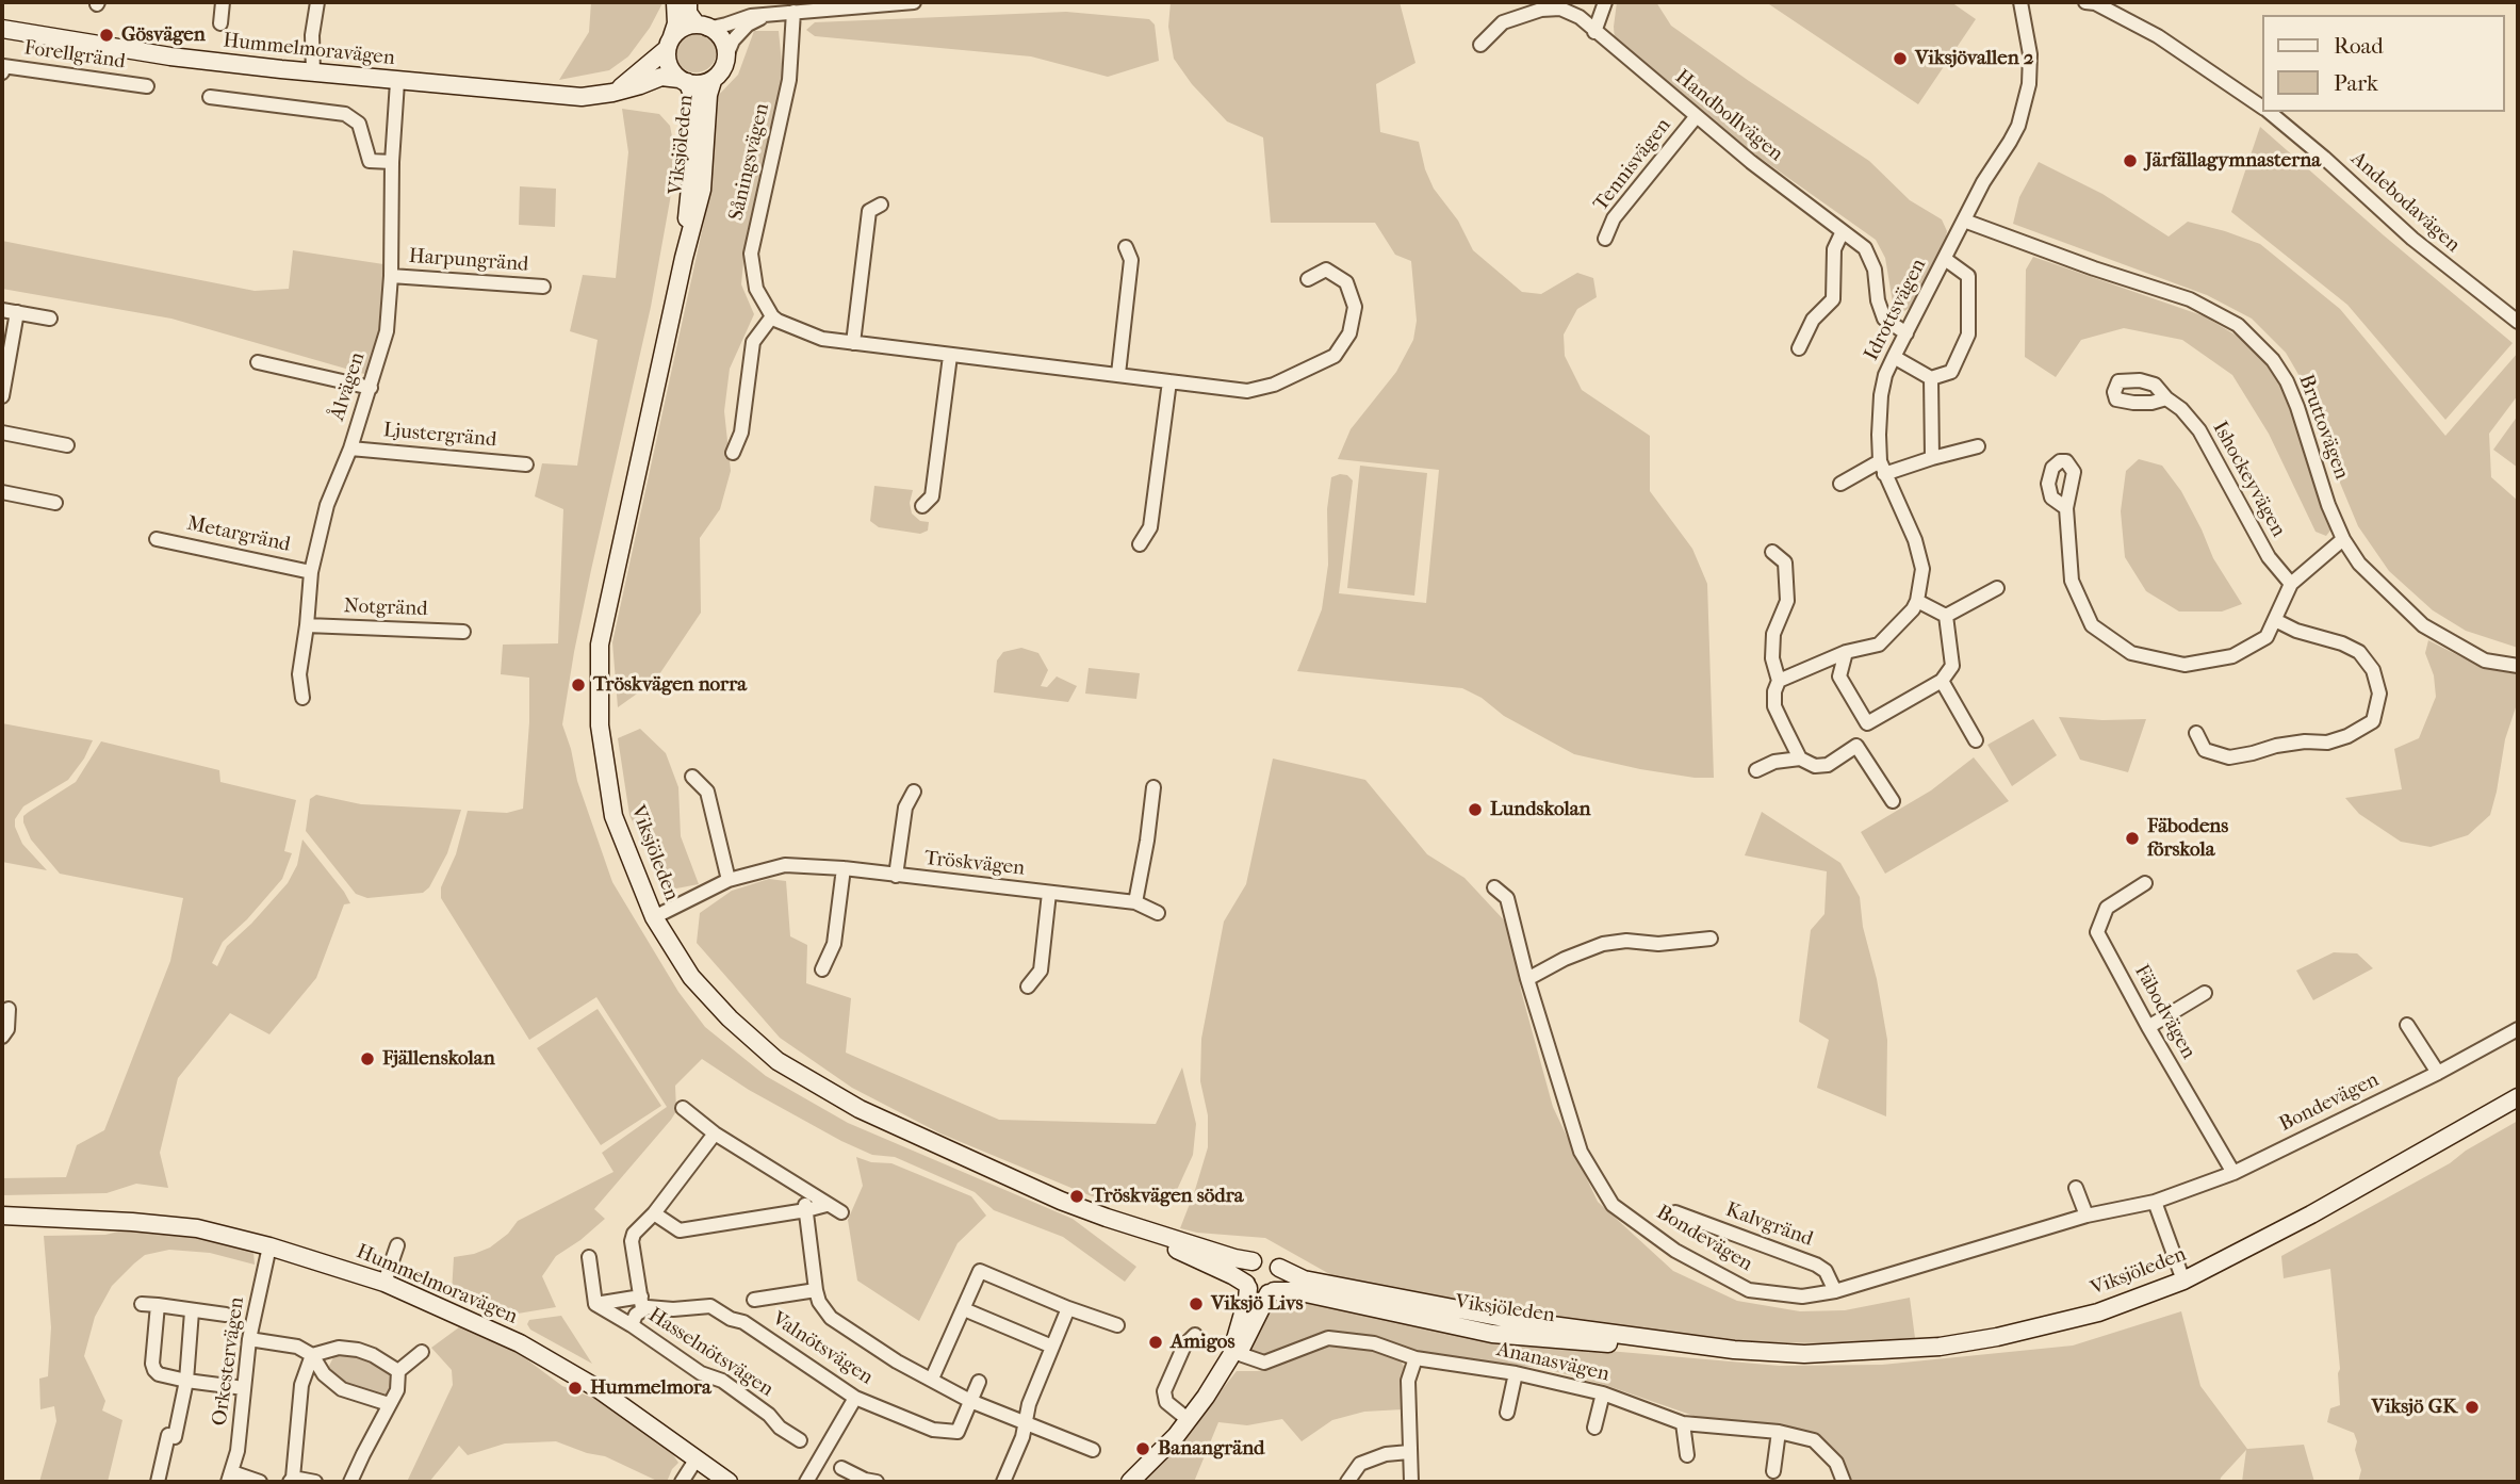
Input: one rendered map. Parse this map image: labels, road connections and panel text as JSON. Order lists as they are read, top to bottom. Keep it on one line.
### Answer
{"streets":{"main road":["Hummelmoravägen","Viksjöleden"],"street":["Forellgränd","Handbollvägen","Såningsvägen","Tennisvägen","Andebodavägen","Harpungränd","Idrottsvägen","Ålvägen","Bruttovägen","Ljustergränd","Ishockeyvägen","Metargränd","Notgränd","Tröskvägen","Fäbodvägen","Bondevägen","Kalvgränd","Valnötsvägen","Hasselnötsvägen","Orkestervägen","Ananasvägen"]},"crossings":[["Hummelmoravägen","Viksjöleden"],["Hummelmoravägen","Ålvägen"],["Hummelmoravägen","Orkestervägen"],["Handbollvägen","Tennisvägen"],["Handbollvägen","Idrottsvägen"],["Viksjöleden","Tröskvägen"],["Harpungränd","Ålvägen"],["Idrottsvägen","Bruttovägen"],["Ålvägen","Ljustergränd"],["Ålvägen","Metargränd"],["Ålvägen","Notgränd"],["Fäbodvägen","Bondevägen"],["Bondevägen","Kalvgränd"]],"places":["Gösvägen","Viksjövallen 2","Järfällagymnasterna","Tröskvägen norra","Lundskolan","Fäbodens förskola","Fjällenskolan","Tröskvägen södra","Viksjö Livs","Amigos","Hummelmora","Viksjö GK","Banangränd"],"legend":["Road","Park"]}
